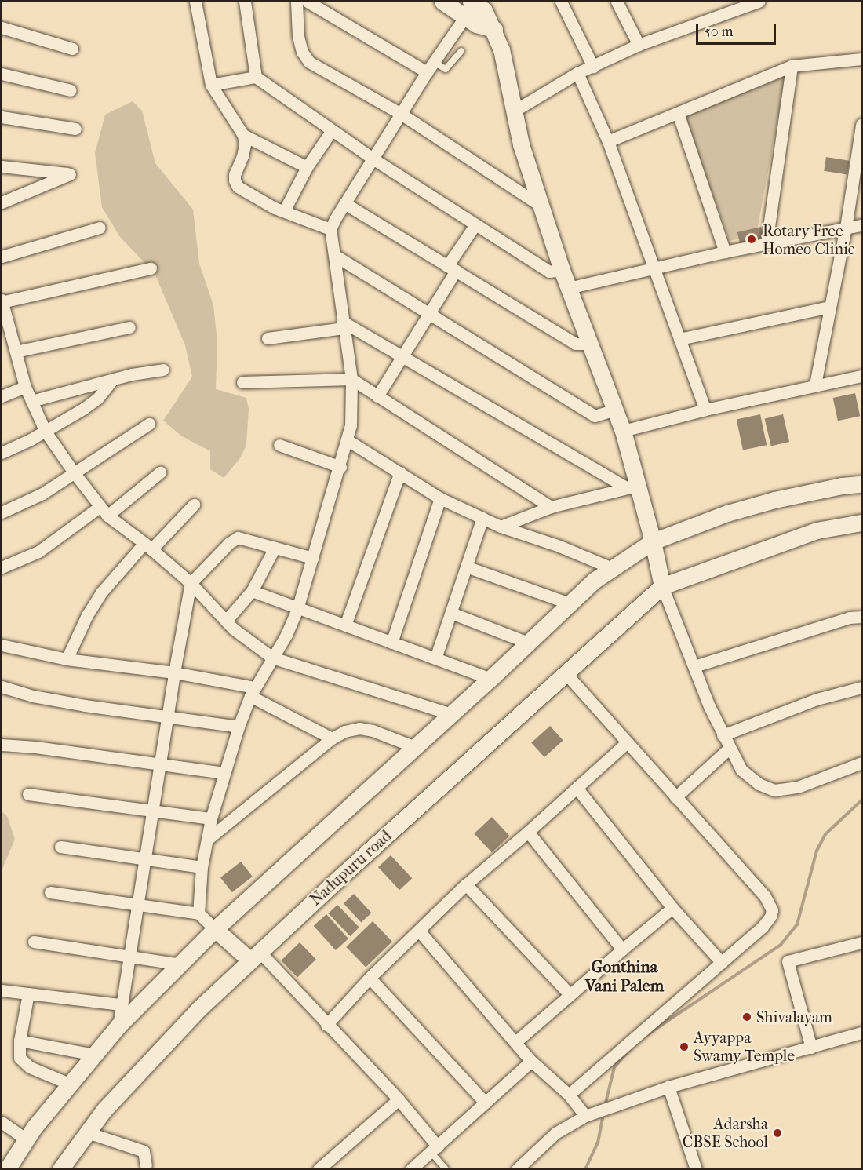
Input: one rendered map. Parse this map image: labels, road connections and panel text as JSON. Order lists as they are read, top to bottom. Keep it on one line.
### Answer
{"streets":{"street":["Nadupuru road"]},"districts":["Gonthina Vani Palem"],"places":["Rotary Free Homeo Clinic","Shivalayam","Ayyappa Swamy Temple","Adarsha CBSE School"],"scale_bar":"50 m"}
